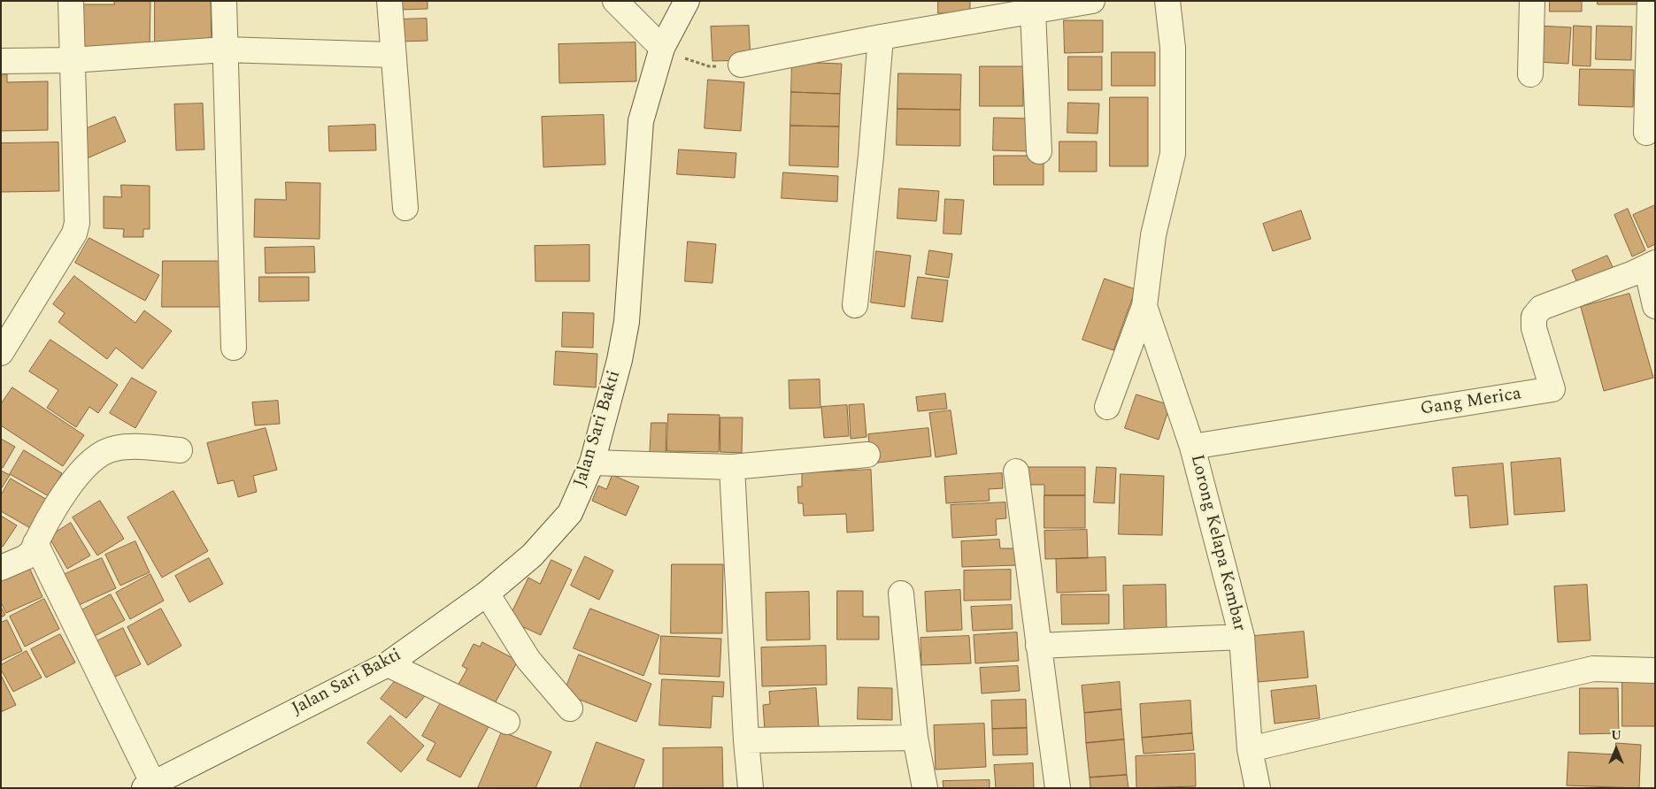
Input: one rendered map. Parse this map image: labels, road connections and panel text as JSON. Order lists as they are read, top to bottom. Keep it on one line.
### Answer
{"streets":{"street":["Gang Merica","Jalan Sari Bakti","Lorong Kelapa Kembar"]},"crossings":[["Gang Merica","Lorong Kelapa Kembar"]],"north":"top"}
